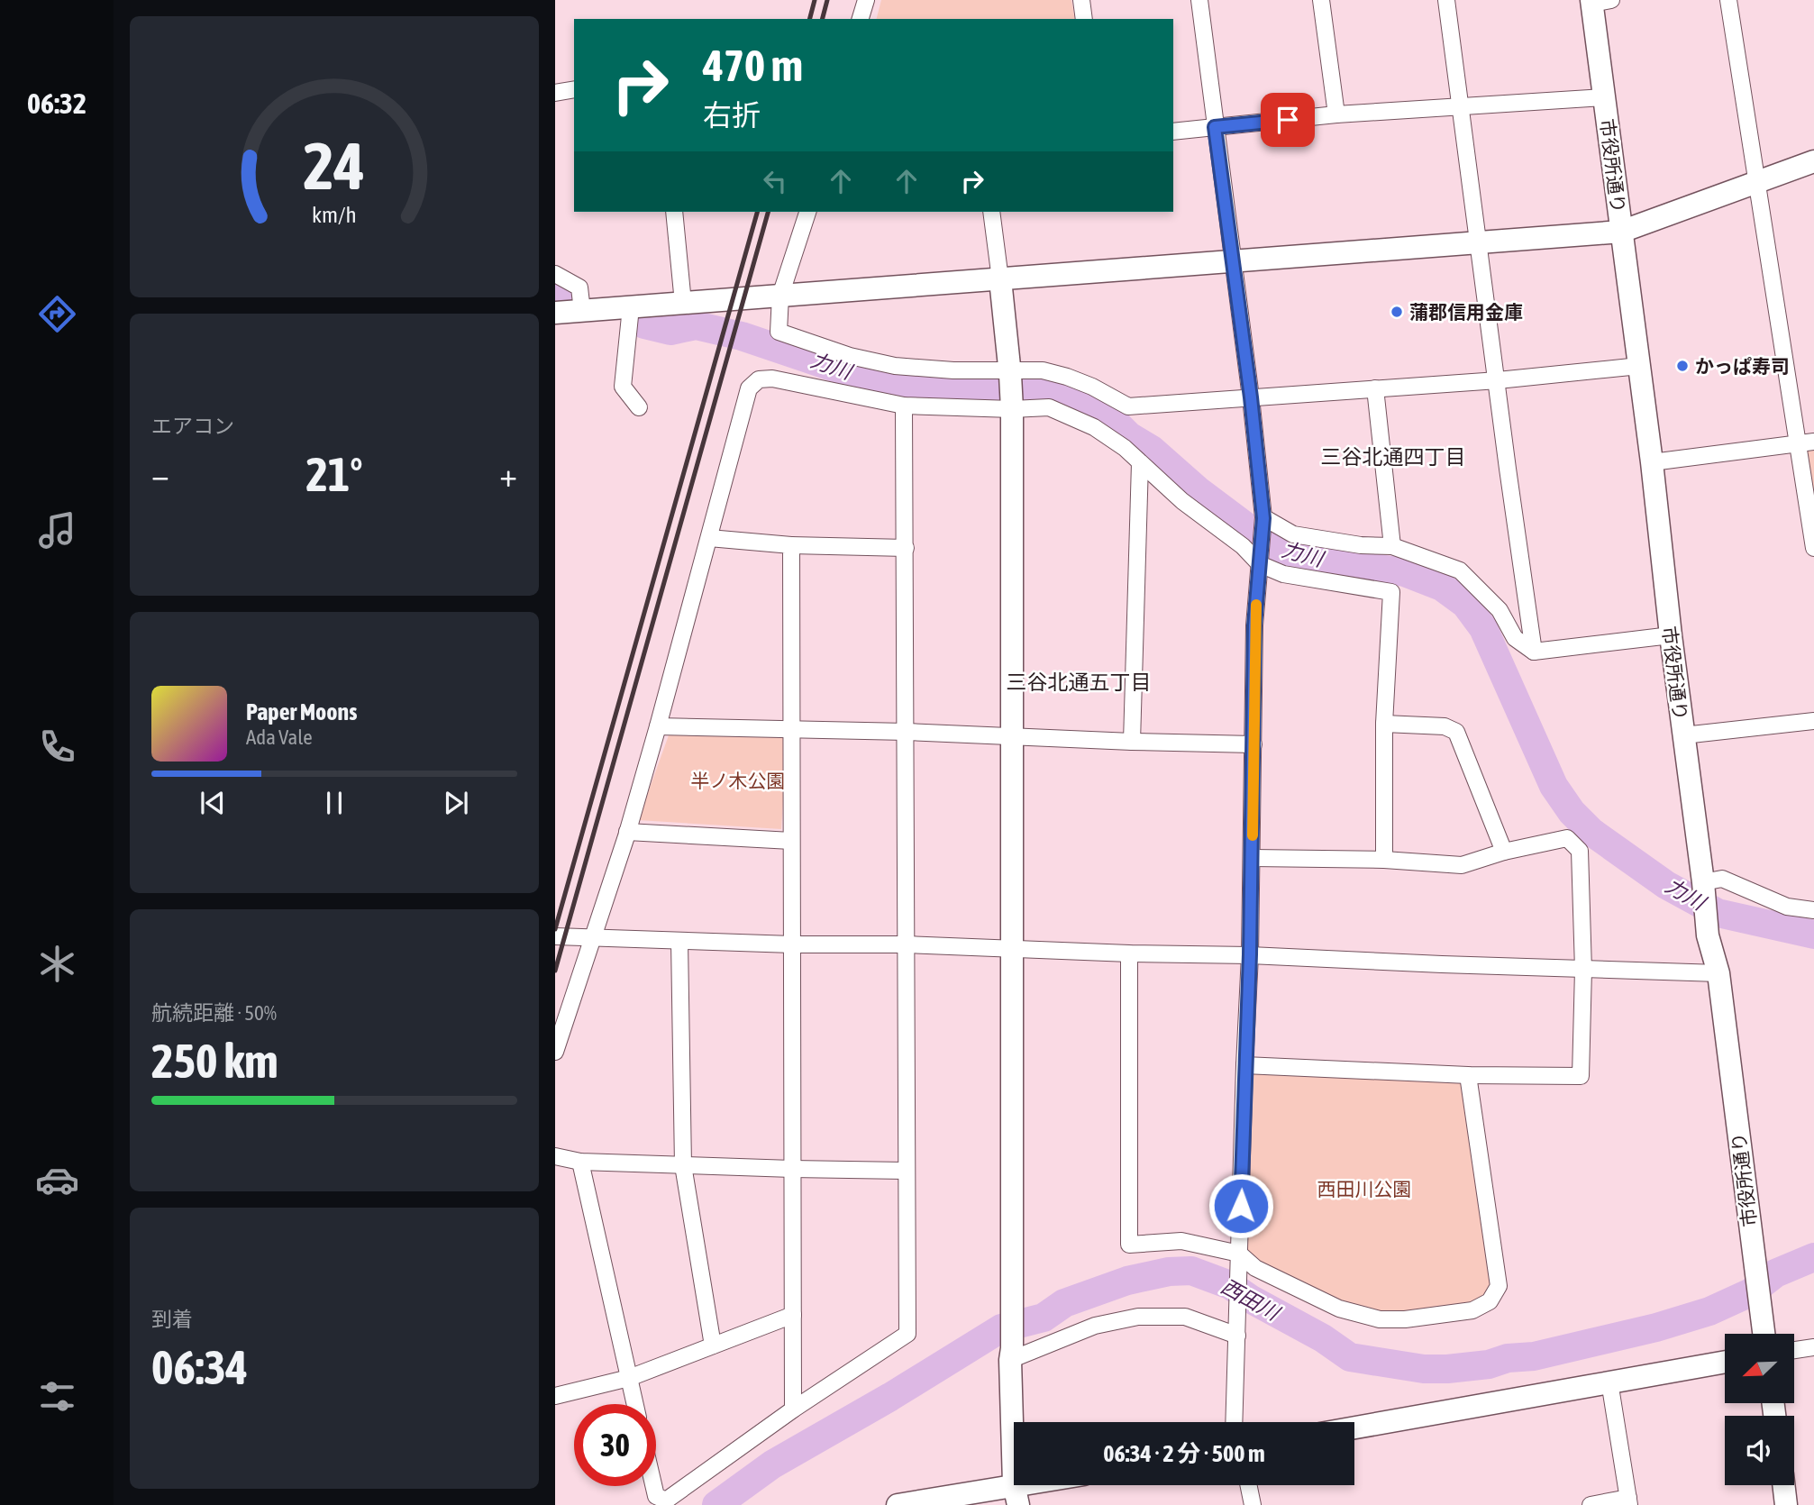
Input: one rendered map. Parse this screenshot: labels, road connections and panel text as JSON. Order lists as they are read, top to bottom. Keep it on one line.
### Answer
{"streets":{"street":["市役所通り"]},"districts":["三谷北通四丁目","三谷北通五丁目"],"water":["力川","西田川"],"parks":["半ノ木公園","西田川公園"],"places":["蒲郡信用金庫","かっぱ寿司"],"north":"bottom left","page":{"tabs":"06:32","turn":["470 m","右折"],"tile":["エアコン",["航続距離 · 50%","250 km"],["到着","06:34"]],"heat":["−","21°","+"],"song":["Paper Moons","Ada Vale"],"limit":"30","trip":"06:34 · 2 分 · 500 m","gauge":["24","km/h"]}}
